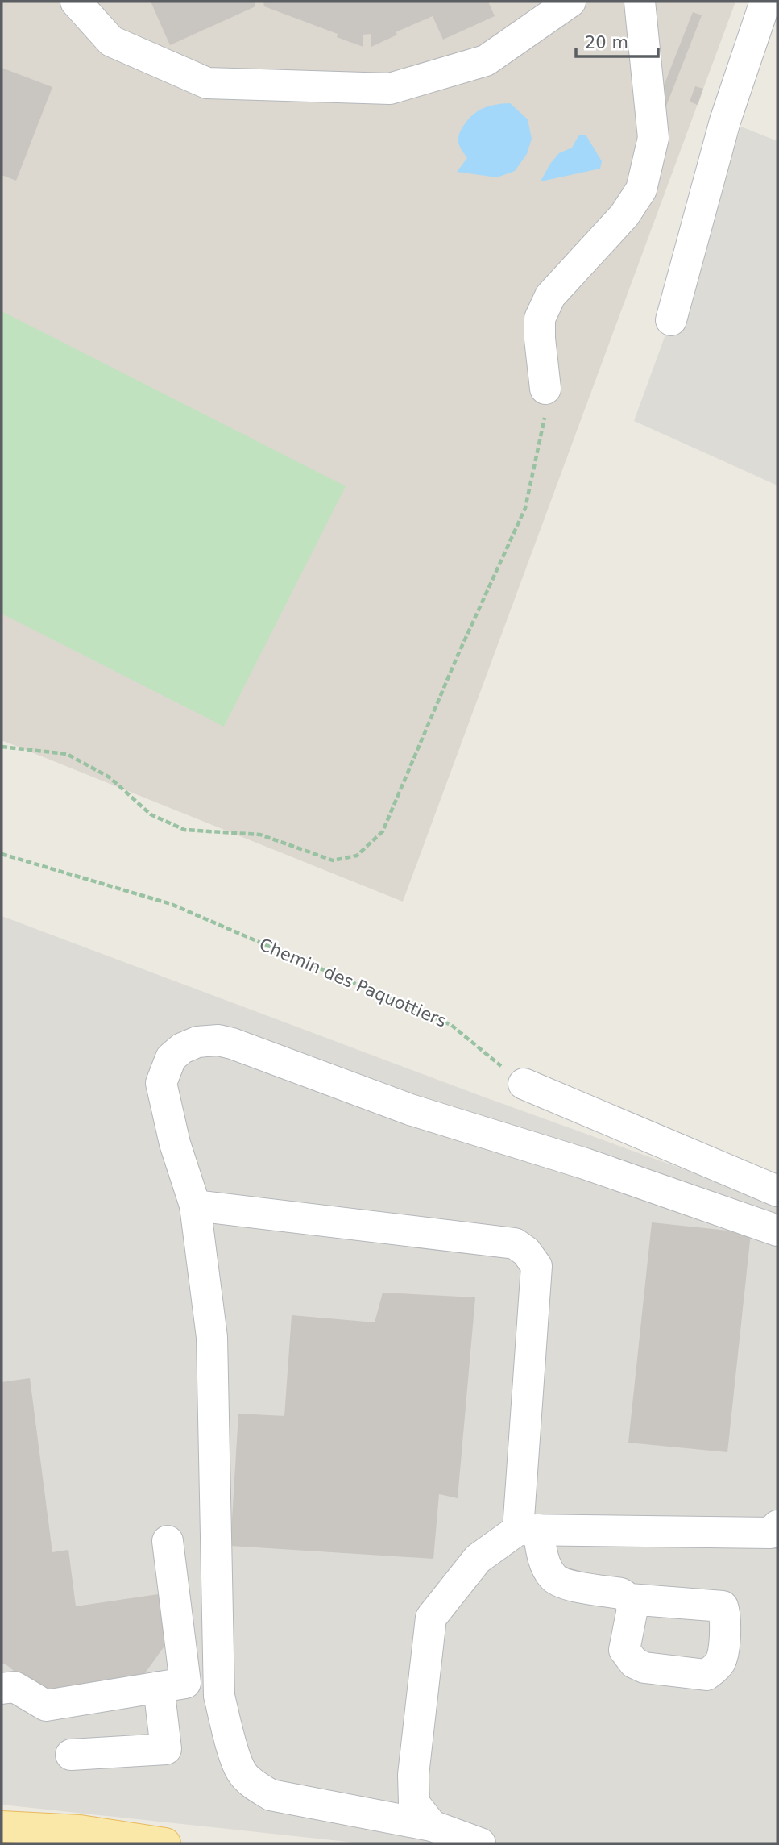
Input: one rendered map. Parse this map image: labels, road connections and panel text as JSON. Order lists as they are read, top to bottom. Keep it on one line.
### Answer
{"streets":{"path":["Chemin des Paquottiers"]},"scale_bar":"20 m"}
